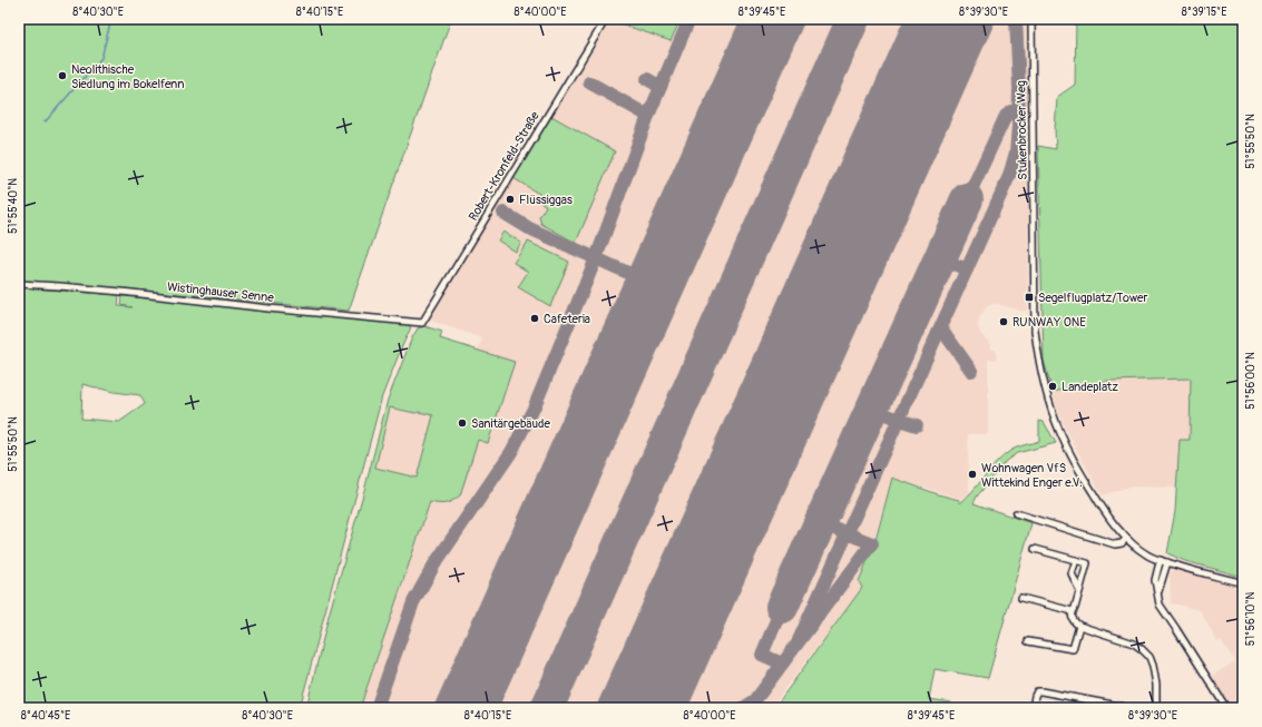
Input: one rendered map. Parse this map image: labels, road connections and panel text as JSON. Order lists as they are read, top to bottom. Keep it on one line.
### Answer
{"streets":{"street":["Stukenbrocker Weg","Robert-Kronfeld-Straße","Wistinghauser Senne"]},"crossings":[["Robert-Kronfeld-Straße","Wistinghauser Senne"]],"places":{"other":["Neolithische Siedlung im Bokelfenn","Flüssiggas","Cafeteria","RUNWAY ONE","Landeplatz","Sanitärgebäude","Wohnwagen VfS Wittekind Enger e.V."],"transit":["Segelflugplatz/Tower"]},"coordinates":["8°40'30\"E","8°40'15\"E","8°40'00\"E","8°39'45\"E","8°39'30\"E","8°39'15\"E","51°55'50\"N","51°55'40\"N","51°56'00\"N","51°56'10\"N","8°40'45\"E"]}
